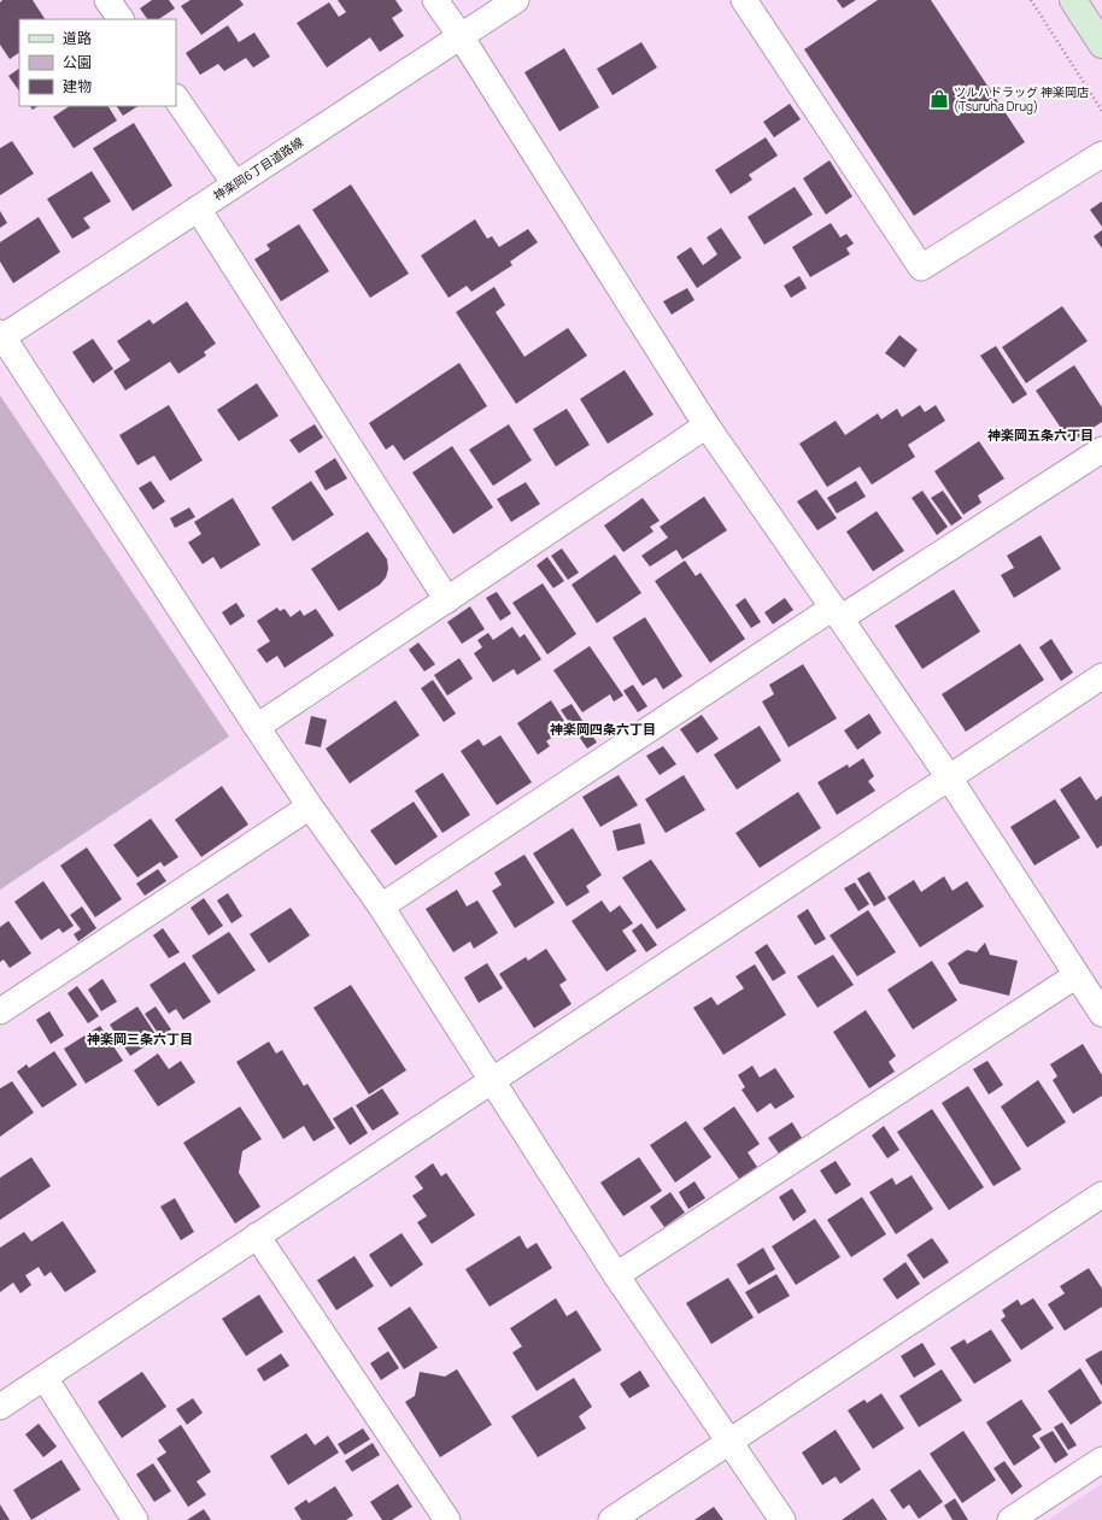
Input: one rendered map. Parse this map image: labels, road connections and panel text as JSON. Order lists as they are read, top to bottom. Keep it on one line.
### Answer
{"streets":{"street":["神楽岡6丁目道路線"]},"districts":["神楽岡五条六丁目","神楽岡四条六丁目","神楽岡三条六丁目"],"places":{"shop":["ツルハドラッグ 神楽岡店 (Tsuruha Drug)"]},"legend":["道路","公園","建物"]}
